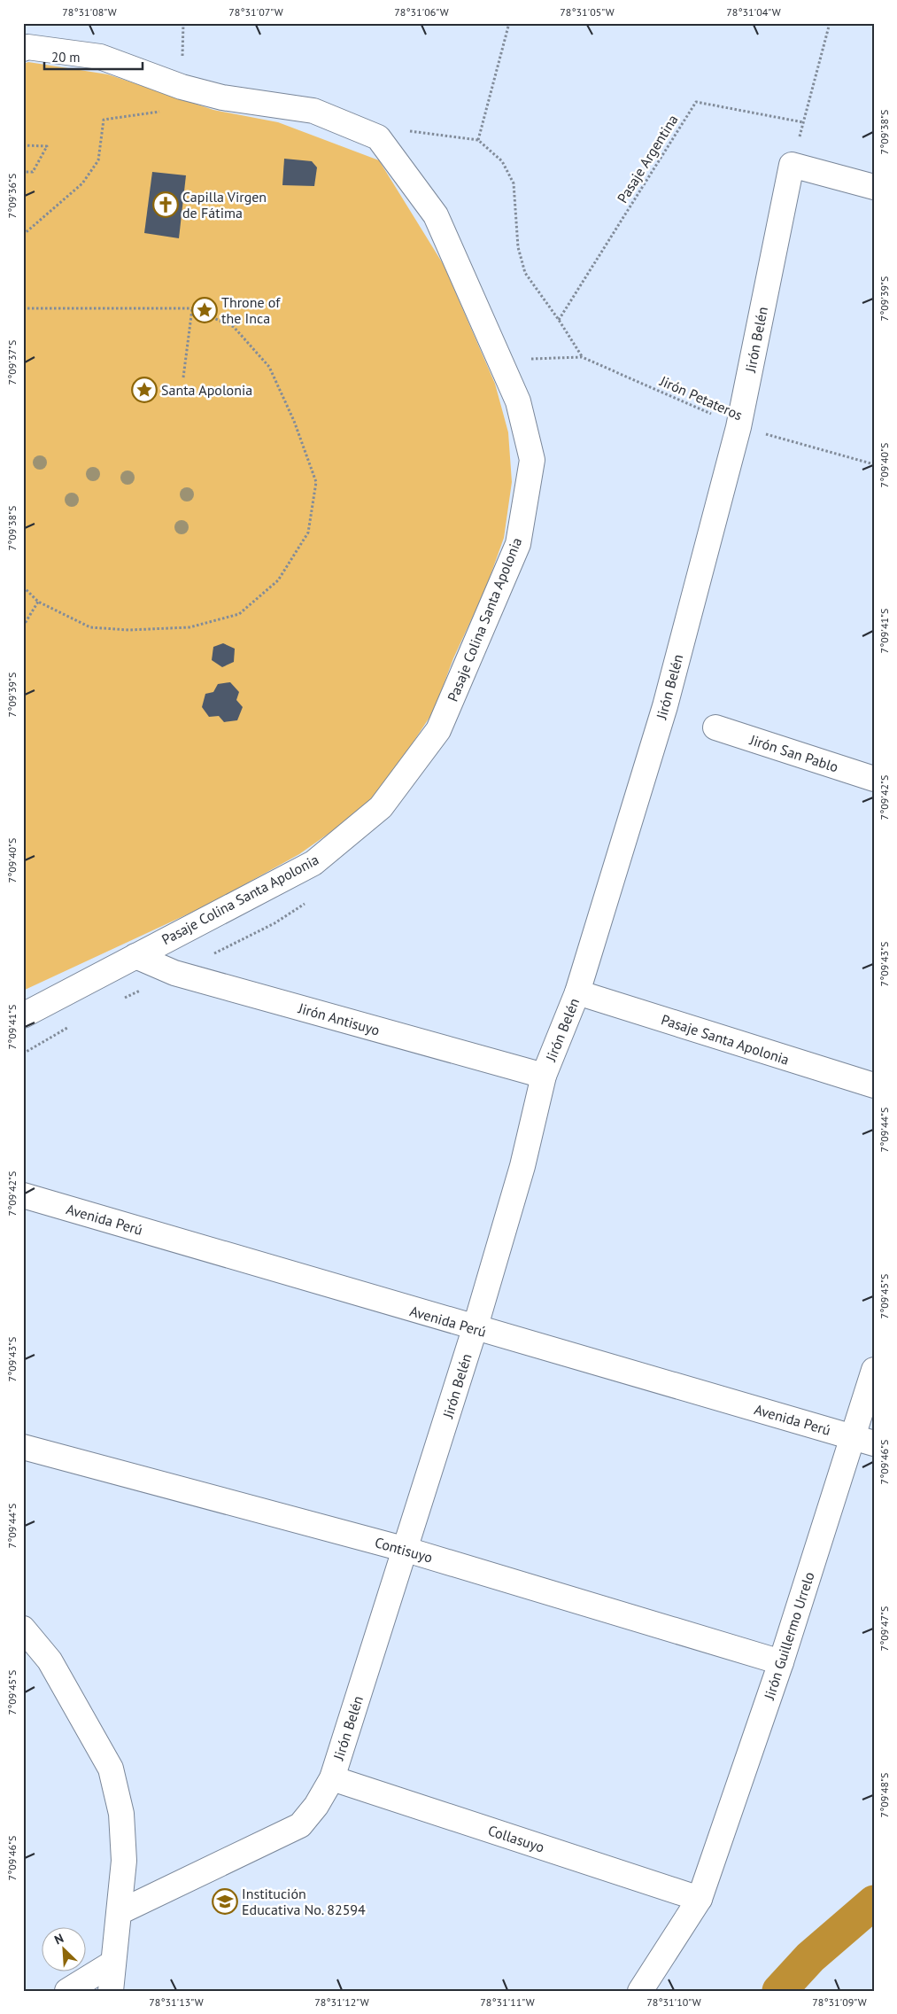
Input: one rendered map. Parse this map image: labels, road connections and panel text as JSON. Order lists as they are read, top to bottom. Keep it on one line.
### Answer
{"streets":{"street":["Jirón Belén","Pasaje Colina Santa Apolonia","Jirón San Pablo","Jirón Antisuyo","Pasaje Santa Apolonia","Avenida Perú","Contisuyo","Jirón Guillermo Urrelo","Collasuyo"],"path":["Pasaje Argentina","Jirón Petateros"]},"crossings":[["Jirón Belén","Jirón Petateros"],["Jirón Belén","Jirón Antisuyo"],["Jirón Belén","Pasaje Santa Apolonia"],["Jirón Belén","Avenida Perú"],["Jirón Belén","Contisuyo"],["Jirón Belén","Collasuyo"],["Pasaje Colina Santa Apolonia","Jirón Antisuyo"],["Avenida Perú","Jirón Guillermo Urrelo"],["Contisuyo","Jirón Guillermo Urrelo"],["Jirón Guillermo Urrelo","Collasuyo"]],"places":{"church":["Capilla Virgen de Fátima"],"place":["Throne of the Inca","Santa Apolonia"],"school or university":["Institución Educativa No. 82594"]},"scale_bar":"20 m","north":"top left","coordinates":["78°31'08\"W","78°31'07\"W","78°31'06\"W","78°31'05\"W","78°31'04\"W","7°09'38\"S","7°09'36\"S","7°09'39\"S","7°09'37\"S","7°09'40\"S","7°09'41\"S","7°09'42\"S","7°09'43\"S","7°09'44\"S","7°09'45\"S","7°09'46\"S","7°09'47\"S","7°09'48\"S","78°31'13\"W","78°31'12\"W","78°31'11\"W","78°31'10\"W","78°31'09\"W"]}
